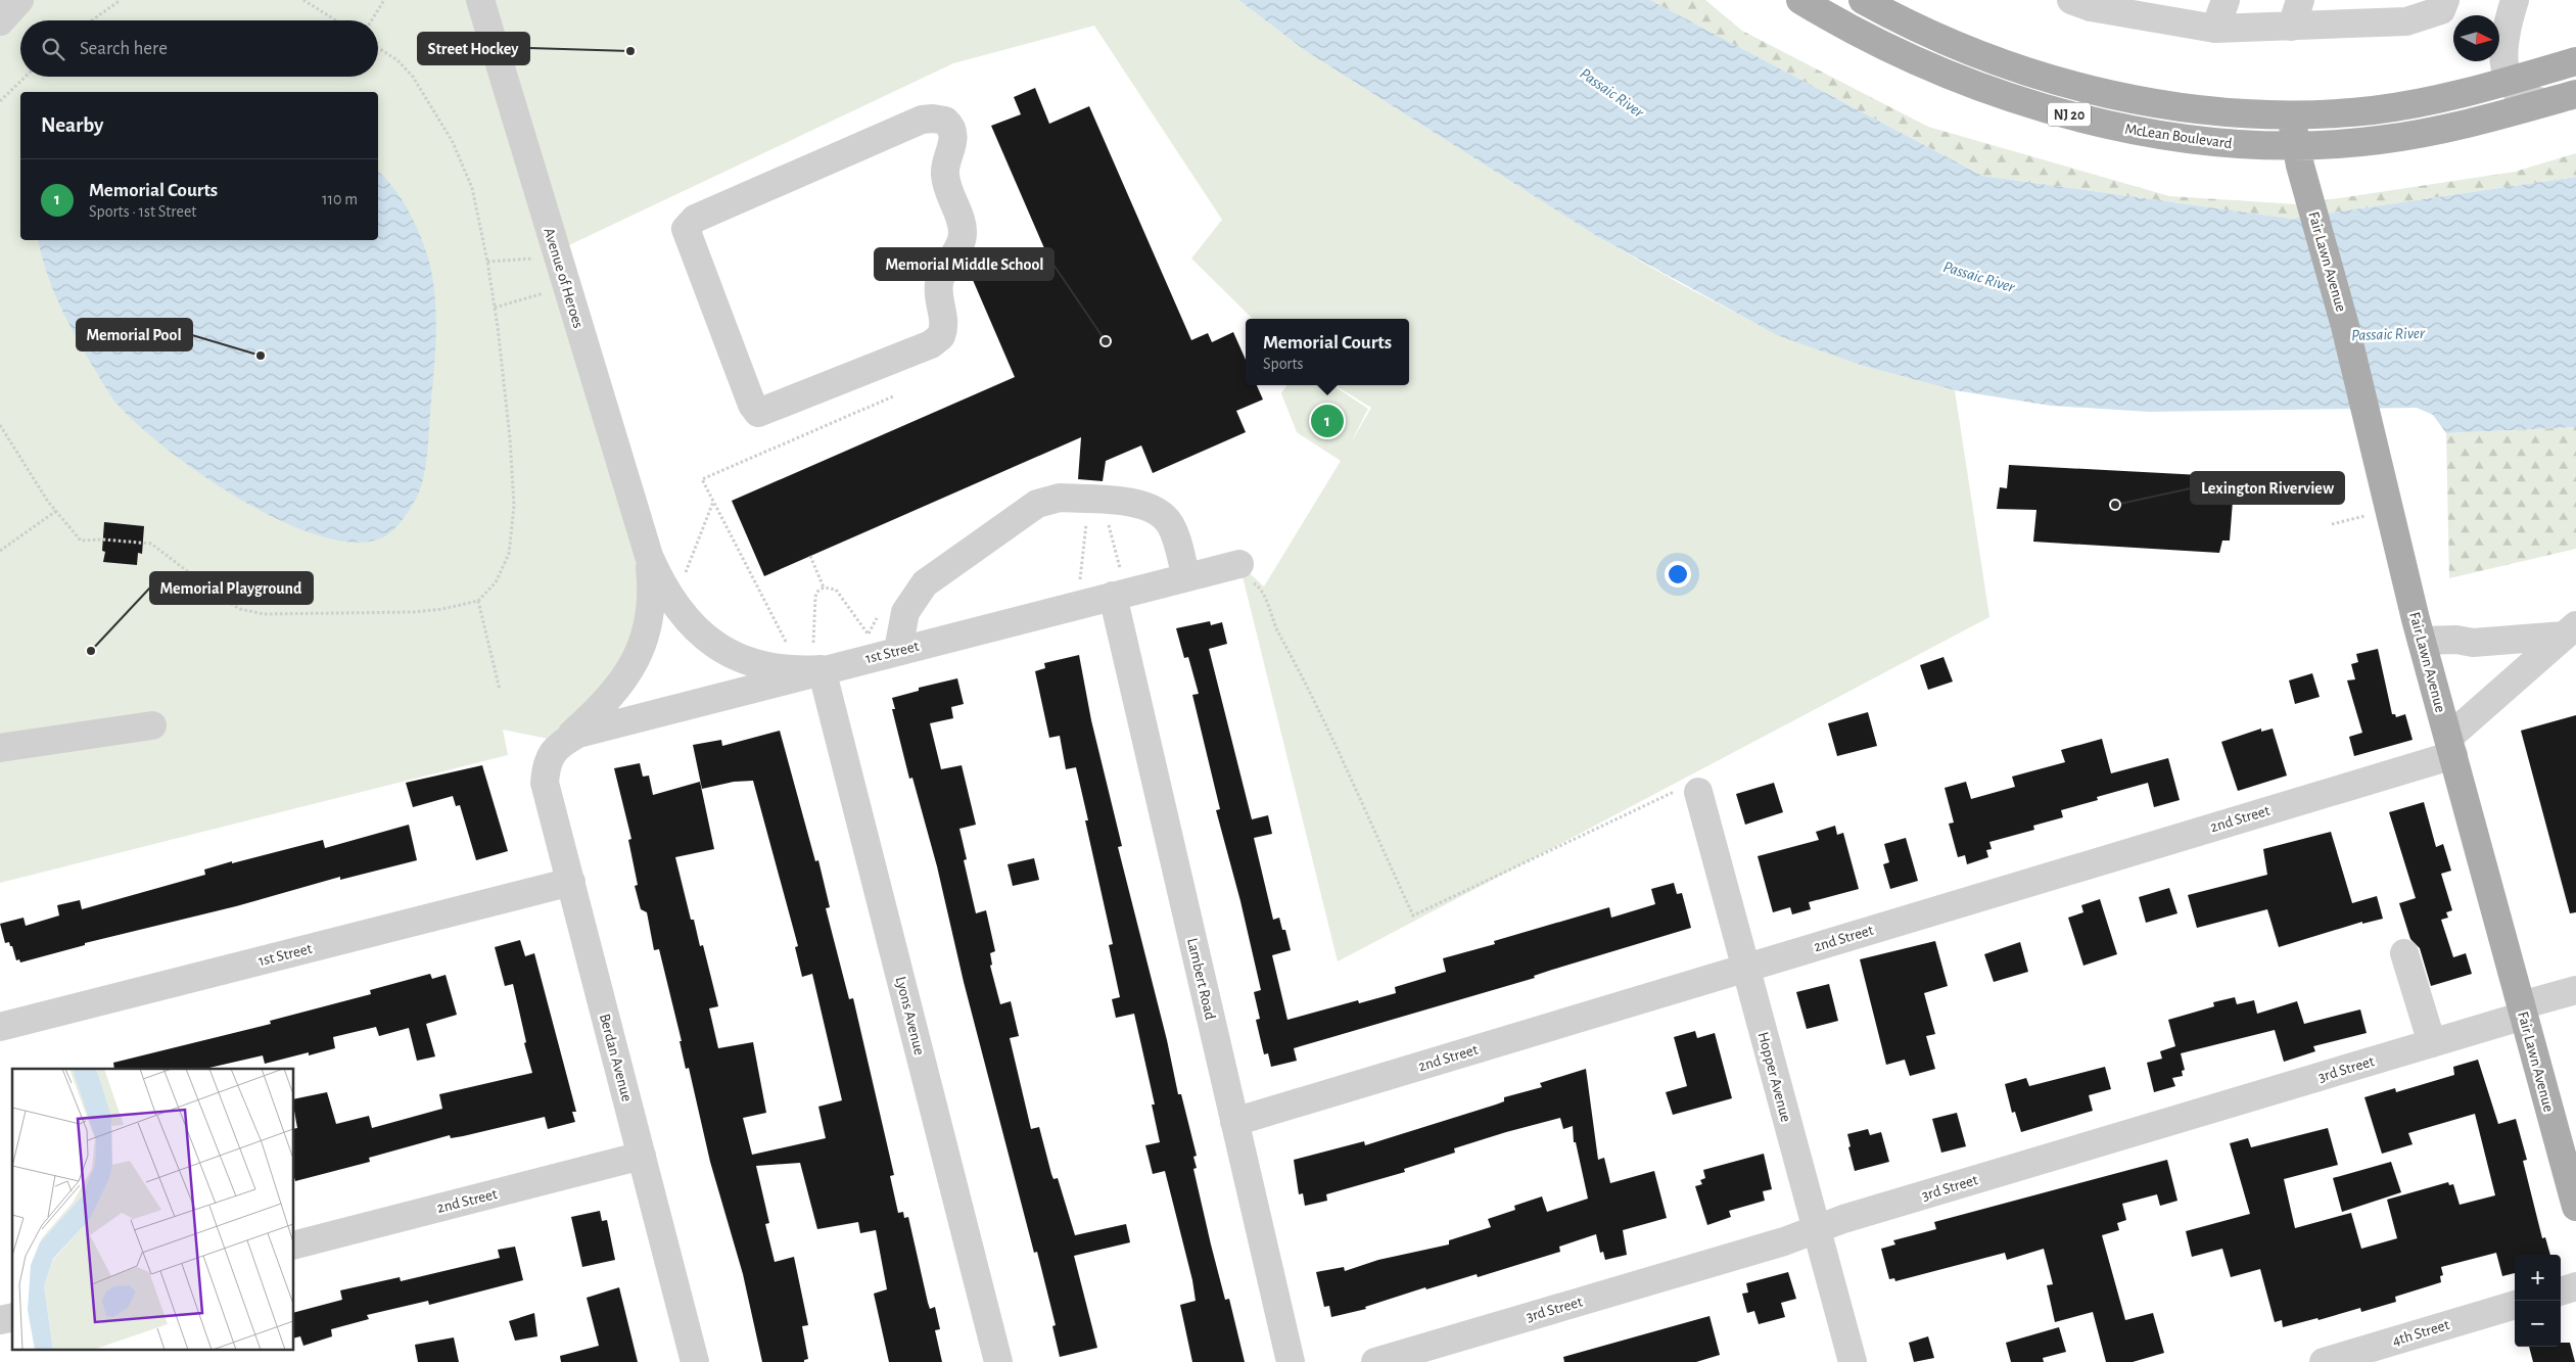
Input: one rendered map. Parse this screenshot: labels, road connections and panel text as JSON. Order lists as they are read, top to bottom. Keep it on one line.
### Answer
{"streets":{"main road":["NJ 20","McLean Boulevard","Fair Lawn Avenue"],"street":["Avenue of Heroes","1st Street","2nd Street","Lambert Road","Lyons Avenue","Berdan Avenue","3rd Street","Hopper Avenue","4th Street"]},"crossings":[["McLean Boulevard","Fair Lawn Avenue"],["Fair Lawn Avenue","2nd Street"],["Fair Lawn Avenue","3rd Street"],["Avenue of Heroes","1st Street"],["Avenue of Heroes","Lyons Avenue"],["Avenue of Heroes","Berdan Avenue"],["1st Street","Lambert Road"],["1st Street","Lyons Avenue"],["1st Street","Berdan Avenue"],["2nd Street","Lambert Road"],["2nd Street","Berdan Avenue"],["2nd Street","Hopper Avenue"],["3rd Street","Hopper Avenue"]],"water":["Passaic River"],"places":["Street Hockey","Memorial Middle School","Memorial Pool","Lexington Riverview","Memorial Playground"],"north":"right","page":{"search":"Search here","heading":"Nearby","list":[{"mark":"1","name":"Memorial Courts","note":"Sports · 1st Street","value":"110 m"}],"popup":["Memorial Courts","Sports"],"pins":"1","map_buttons":["+","−"]}}
